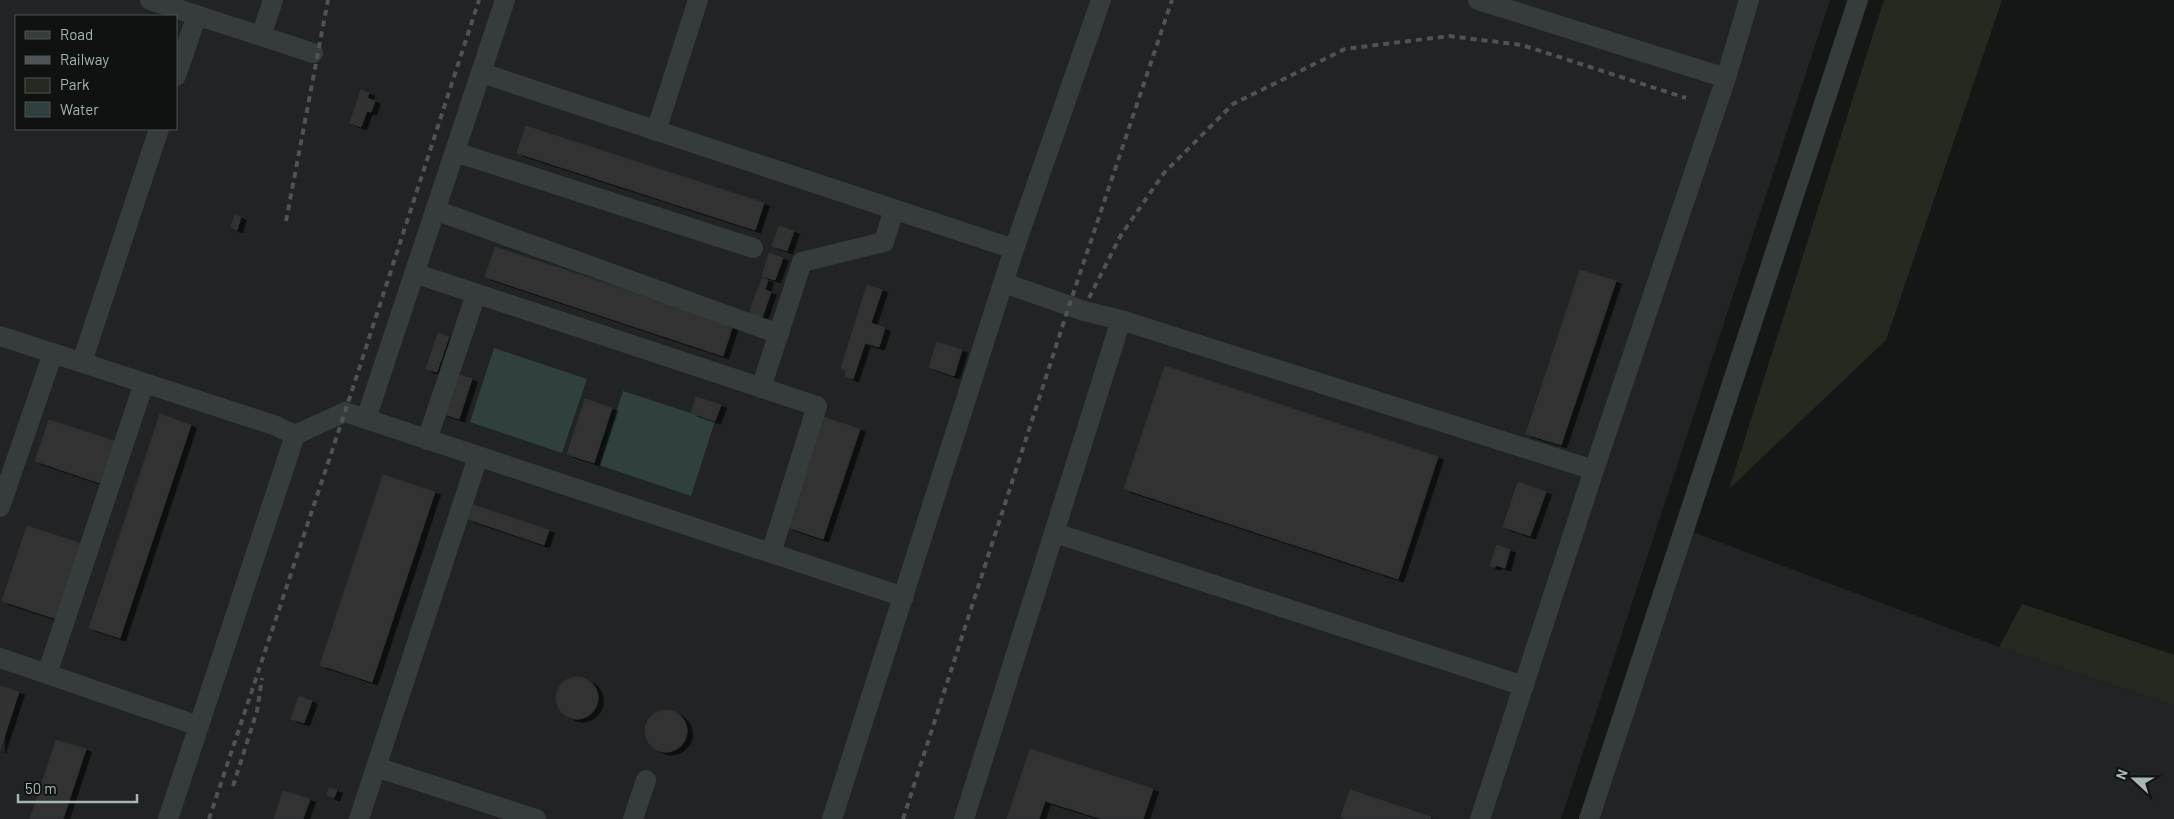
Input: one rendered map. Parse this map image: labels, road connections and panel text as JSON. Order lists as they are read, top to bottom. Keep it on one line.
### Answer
{"legend":["Road","Railway","Park","Water"],"scale_bar":"50 m","north":"left"}
